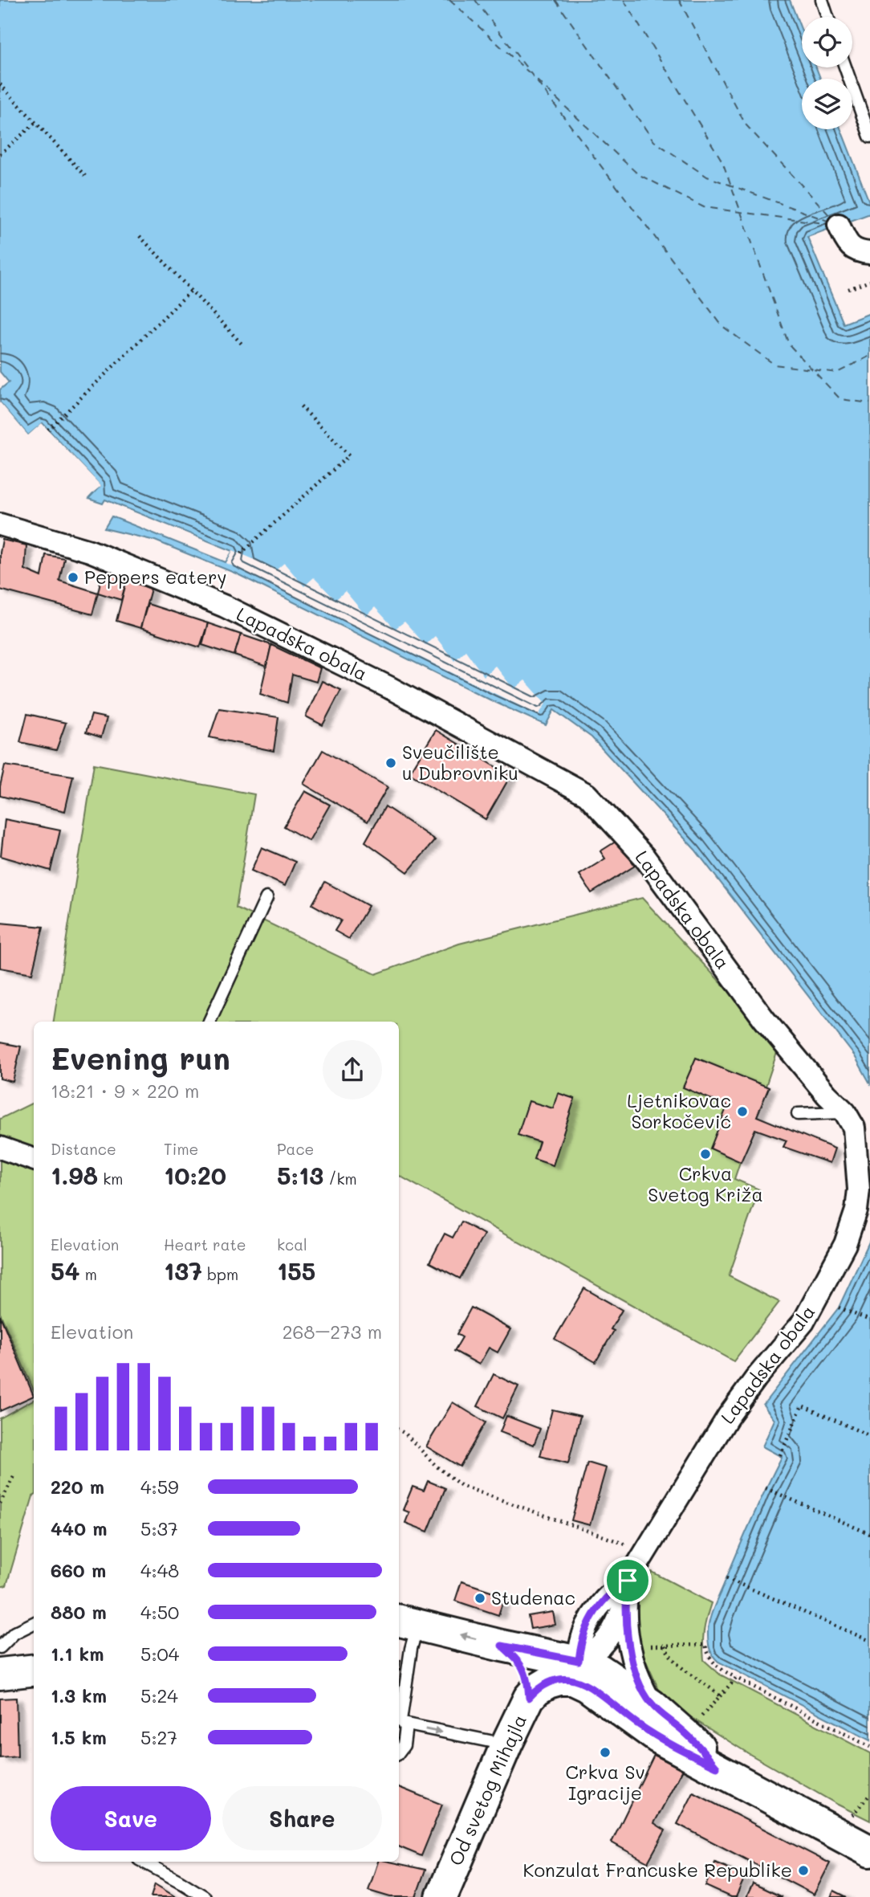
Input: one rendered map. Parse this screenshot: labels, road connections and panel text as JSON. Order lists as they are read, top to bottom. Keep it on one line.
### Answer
{"streets":{"main road":["Od svetog Mihajla"],"street":["Lapadska obala"]},"crossings":[["Lapadska obala","Od svetog Mihajla"]],"places":["Peppers eatery","Sveučilište u Dubrovniku","Ljetnikovac Sorkočević","Crkva Svetog Križa","Studenac","Crkva Sv Igracije","Konzulat Francuske Republike"],"page":{"heading":["Evening run","18:21 · 9 × 220 m"],"stats":[["Distance","1.98 km"],["Time","10:20"],["Pace","5:13 /km"],["Elevation","54 m"],["Heart rate","137 bpm"],["kcal","155"]],"chart":["Elevation","268–273 m"],"list":[{"name":"220 m","note":"4:59"},{"name":"440 m","note":"5:37"},{"name":"660 m","note":"4:48"},{"name":"880 m","note":"4:50"},{"name":"1.1 km","note":"5:04"},{"name":"1.3 km","note":"5:24"},{"name":"1.5 km","note":"5:27"}],"buttons":["Save","Share"]}}
